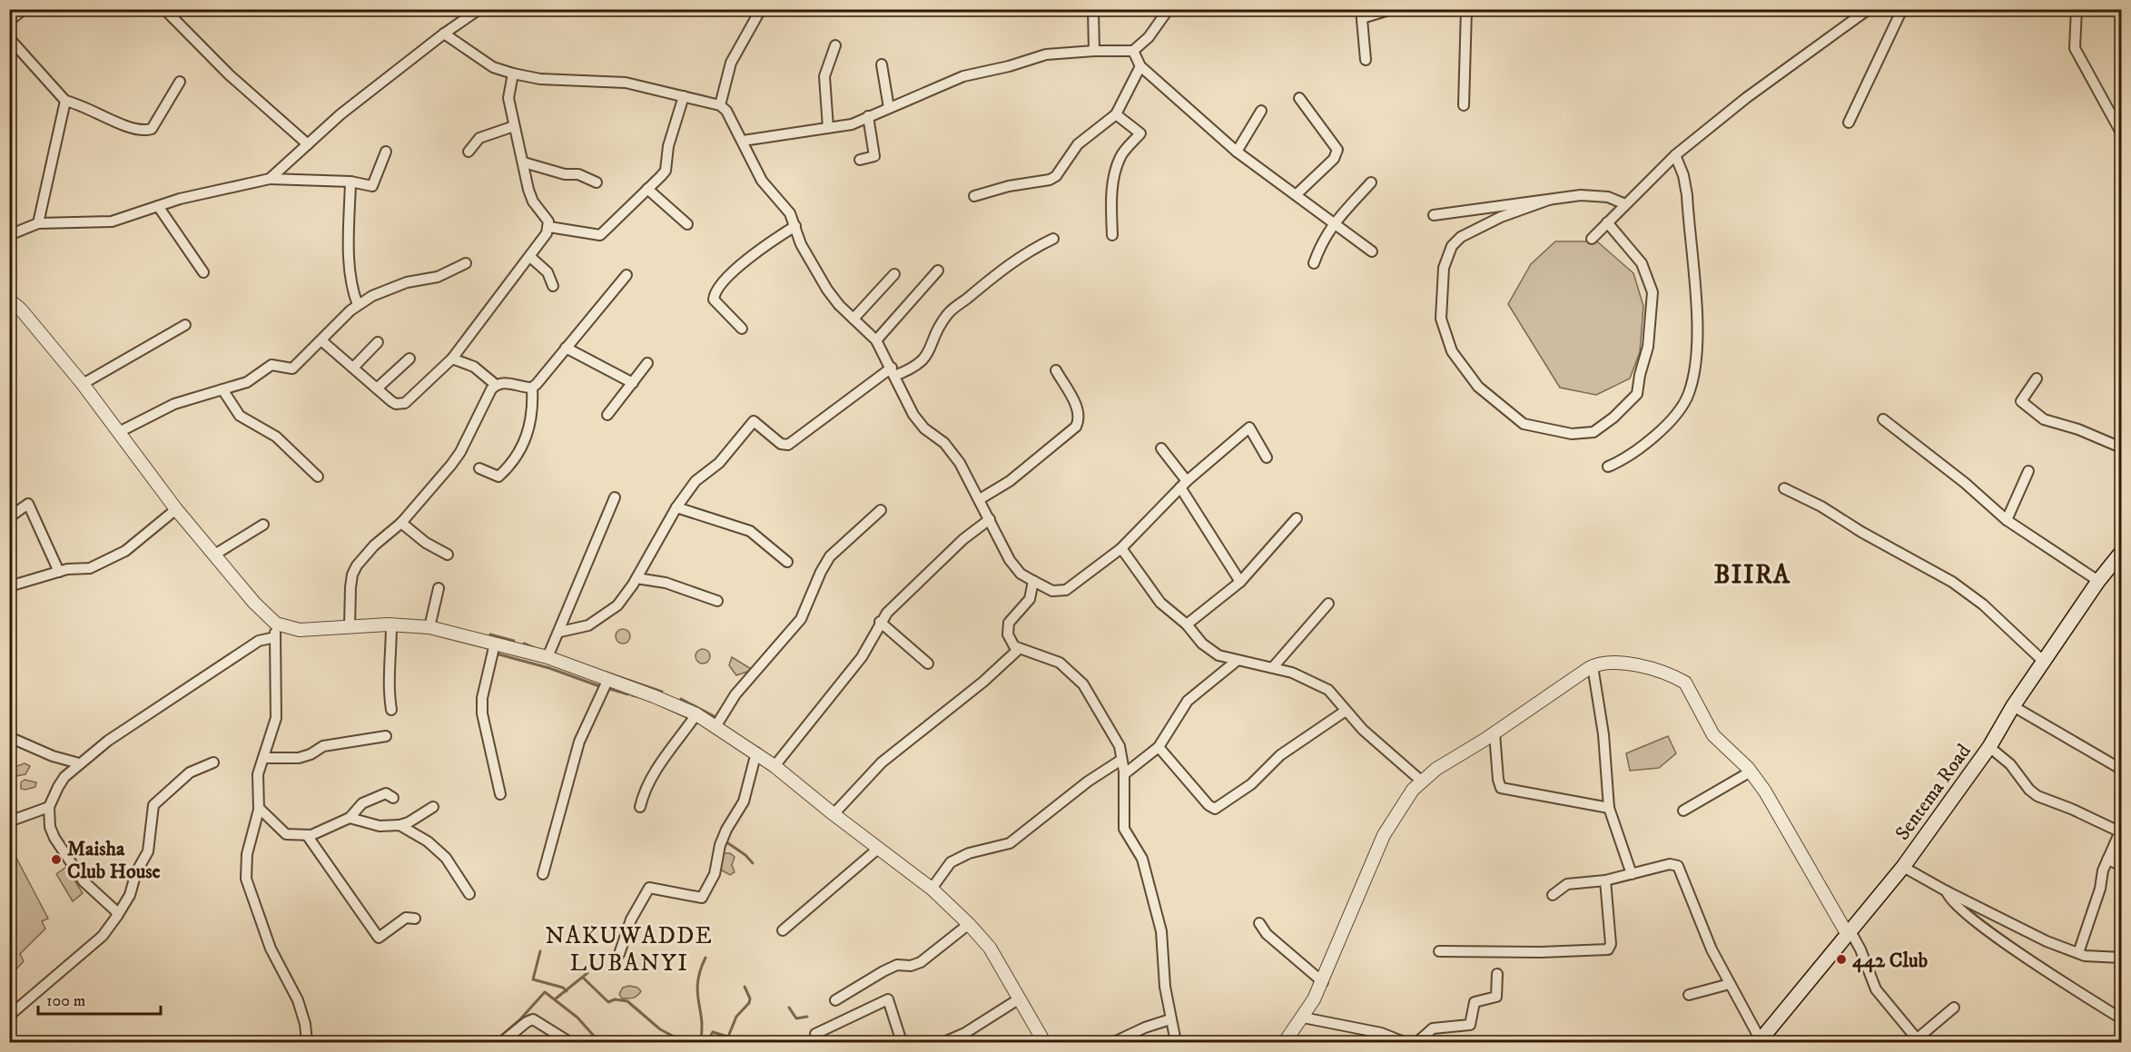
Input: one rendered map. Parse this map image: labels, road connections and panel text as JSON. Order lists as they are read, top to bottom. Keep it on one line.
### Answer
{"streets":{"main road":["Sentema Road"]},"districts":["BIIRA","NAKUWADDE LUBANYI"],"places":["Maisha Club House","442 Club"],"scale_bar":"100 m"}
